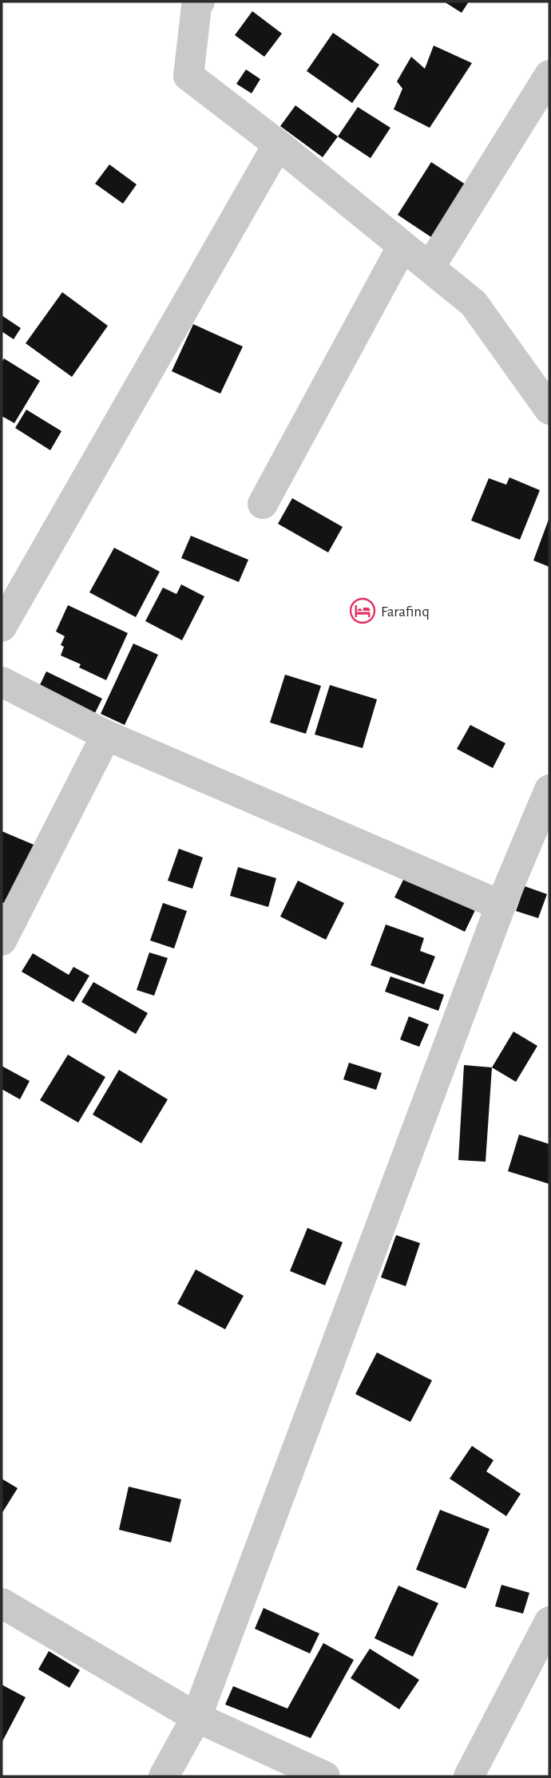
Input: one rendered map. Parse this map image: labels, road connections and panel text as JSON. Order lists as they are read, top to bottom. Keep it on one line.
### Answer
{"places":{"hotel":["Farafinq"]}}
